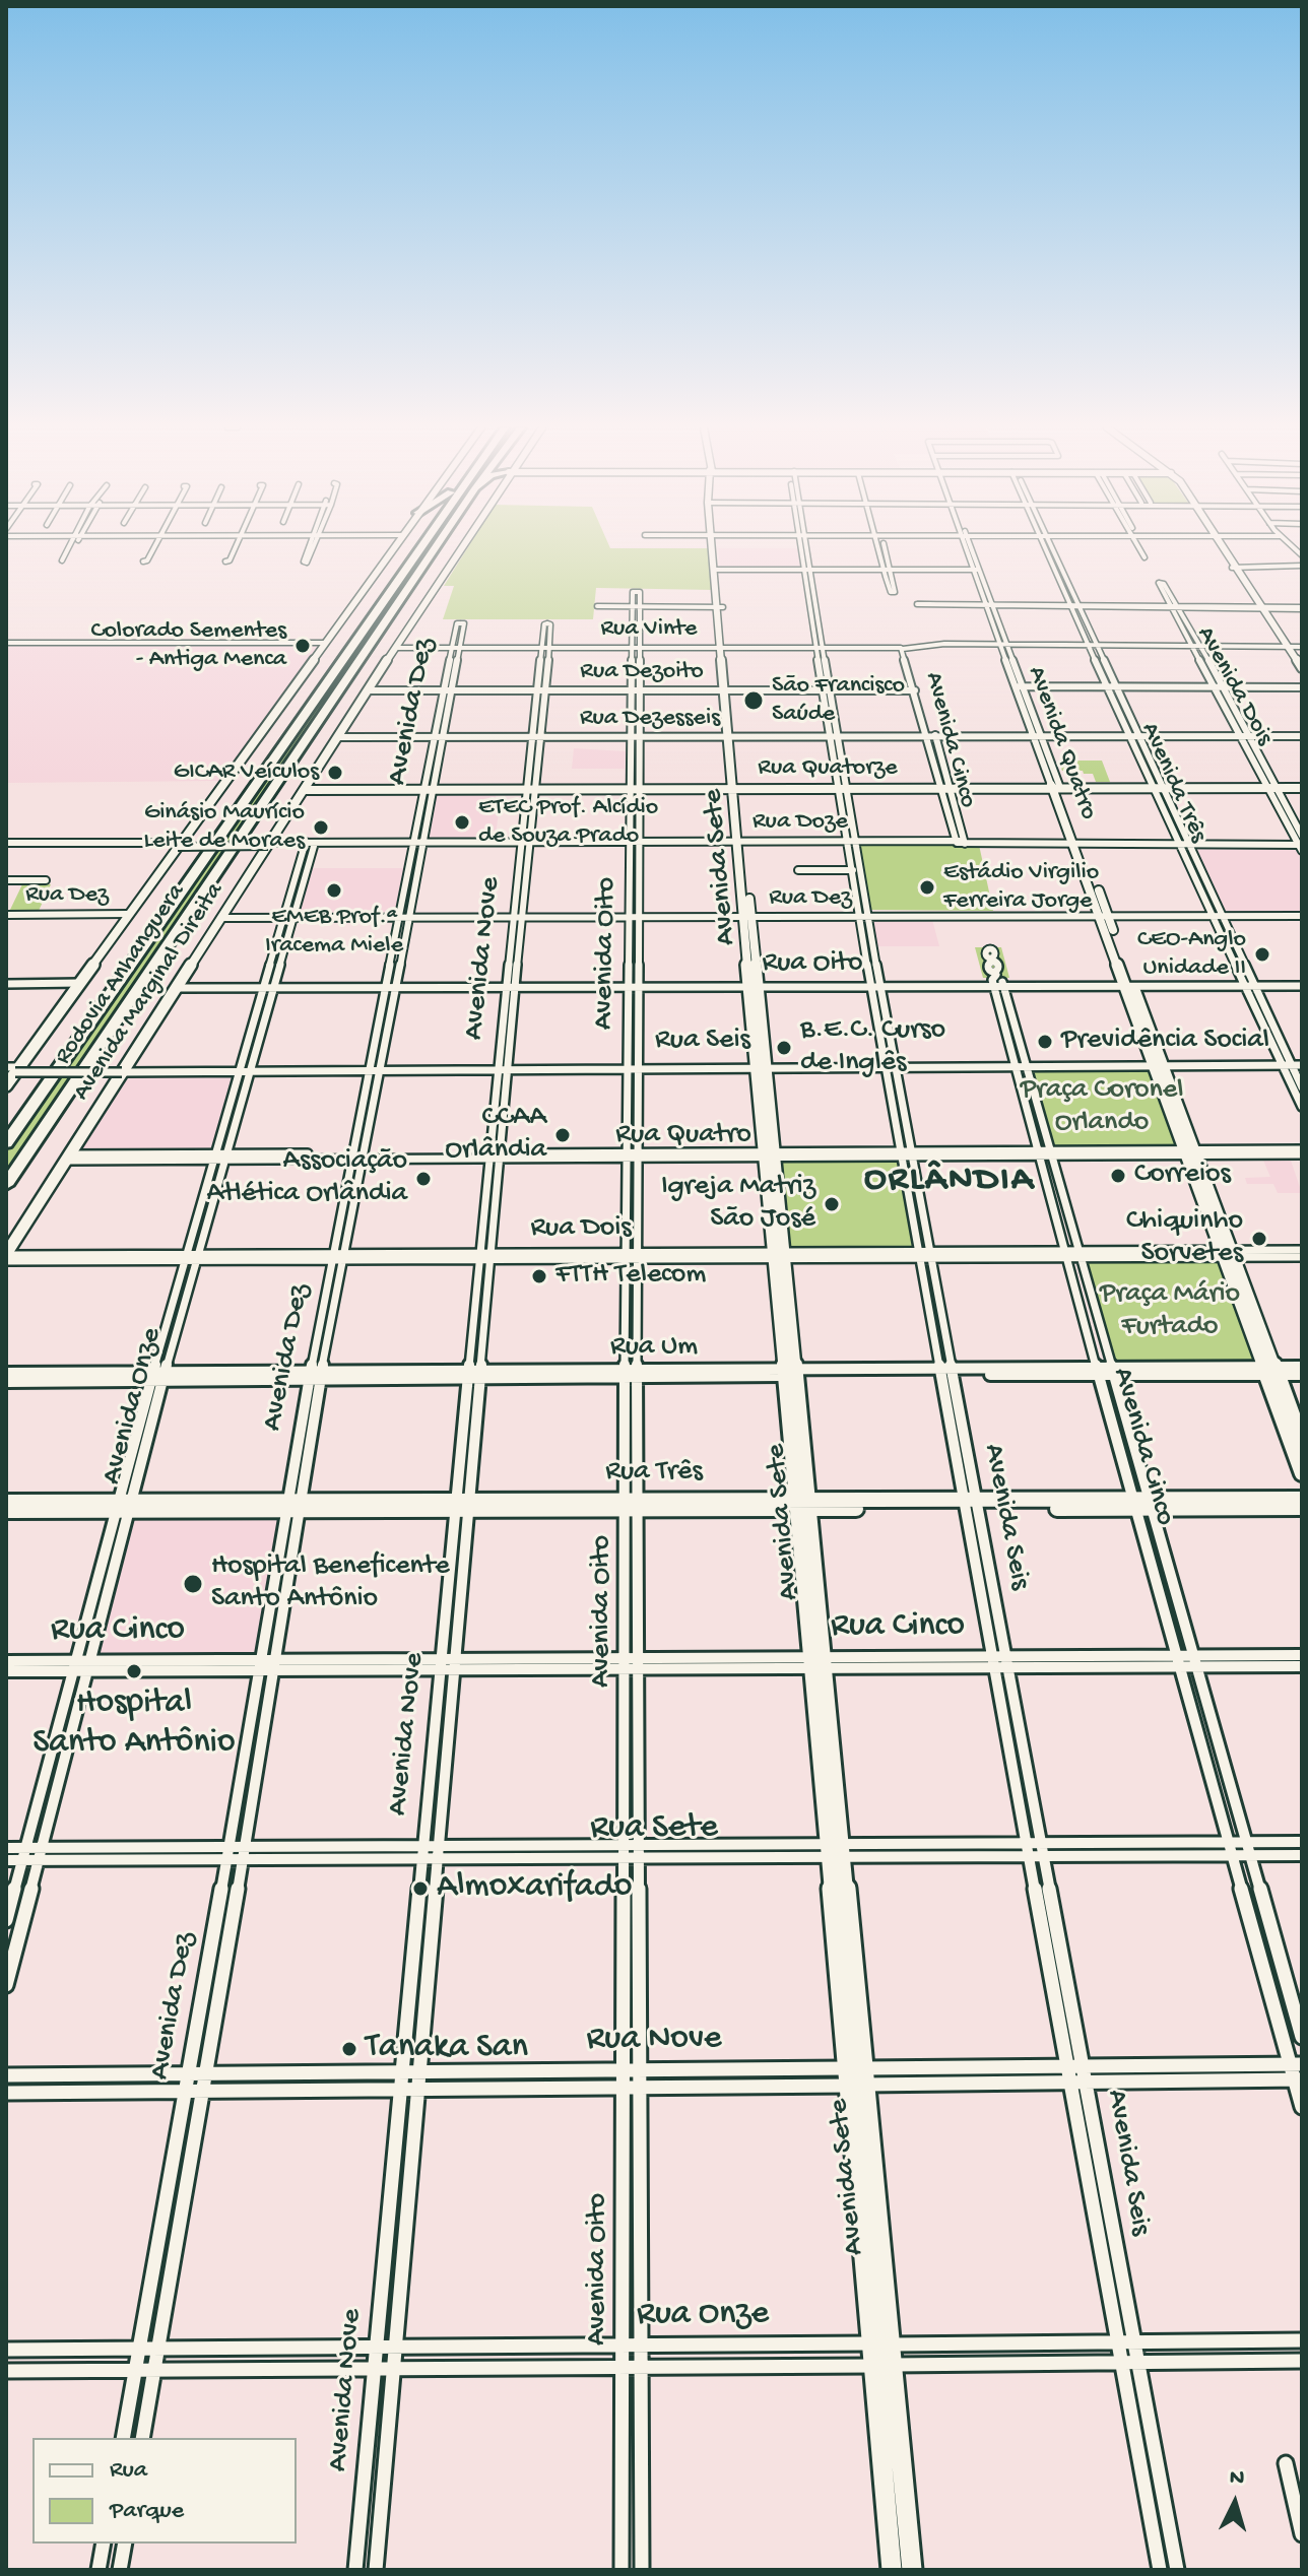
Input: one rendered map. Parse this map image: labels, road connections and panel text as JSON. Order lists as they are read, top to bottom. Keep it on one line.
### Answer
{"streets":{"highway":["Rodovia Anhanguera"],"street":["Rua Vinte","Rua Dezoito","Avenida Dois","Avenida Dez","Rua Dezesseis","Avenida Cinco","Avenida Quatro","Rua Quatorze","Avenida Três","Rua Doze","Avenida Sete","Rua Dez","Avenida Oito","Avenida Nove","Rua Oito","Avenida Marginal Direita","Rua Seis","Rua Quatro","Rua Dois","Rua Um","Avenida Onze","Rua Três","Avenida Seis","Rua Cinco","Rua Sete","Rua Nove","Rua Onze"]},"crossings":[["Rua Vinte","Avenida Dez"],["Rua Vinte","Avenida Cinco"],["Rua Vinte","Avenida Quatro"],["Rua Vinte","Avenida Sete"],["Rua Vinte","Avenida Oito"],["Rua Vinte","Avenida Nove"],["Rua Vinte","Avenida Marginal Direita"],["Rua Vinte","Avenida Seis"],["Rua Dezoito","Avenida Dez"],["Rua Dezoito","Avenida Cinco"],["Rua Dezoito","Avenida Sete"],["Rua Dezoito","Avenida Oito"],["Rua Dezoito","Avenida Nove"],["Rua Dezoito","Avenida Marginal Direita"],["Rua Dezoito","Avenida Seis"],["Avenida Dois","Rua Dezesseis"],["Avenida Dois","Rua Quatorze"],["Avenida Dois","Rua Doze"],["Avenida Dez","Rua Dezesseis"],["Avenida Dez","Rua Quatorze"],["Avenida Dez","Rua Doze"],["Avenida Dez","Rua Dez"],["Avenida Dez","Rua Oito"],["Avenida Dez","Rua Seis"],["Avenida Dez","Rua Quatro"],["Avenida Dez","Rua Dois"],["Avenida Dez","Rua Um"],["Avenida Dez","Rua Três"],["Avenida Dez","Rua Cinco"],["Avenida Dez","Rua Sete"],["Avenida Dez","Rua Nove"],["Avenida Dez","Rua Onze"],["Rua Dezesseis","Avenida Cinco"],["Rua Dezesseis","Avenida Quatro"],["Rua Dezesseis","Avenida Três"],["Rua Dezesseis","Avenida Sete"],["Rua Dezesseis","Avenida Oito"],["Rua Dezesseis","Avenida Nove"],["Rua Dezesseis","Avenida Marginal Direita"],["Rua Dezesseis","Avenida Seis"],["Avenida Cinco","Rua Quatorze"],["Avenida Cinco","Rua Doze"],["Avenida Cinco","Rua Oito"],["Avenida Cinco","Rua Seis"],["Avenida Cinco","Rua Quatro"],["Avenida Cinco","Rua Dois"],["Avenida Cinco","Rua Um"],["Avenida Cinco","Rua Três"],["Avenida Cinco","Rua Cinco"],["Avenida Cinco","Rua Sete"],["Avenida Cinco","Rua Nove"],["Avenida Quatro","Rua Quatorze"],["Avenida Quatro","Rua Doze"],["Avenida Quatro","Rua Dez"],["Avenida Quatro","Rua Oito"],["Avenida Quatro","Rua Seis"],["Avenida Quatro","Rua Quatro"],["Avenida Quatro","Rua Dois"],["Avenida Quatro","Rua Um"],["Rua Quatorze","Avenida Três"],["Rua Quatorze","Avenida Sete"],["Rua Quatorze","Avenida Oito"],["Rua Quatorze","Avenida Nove"],["Rua Quatorze","Avenida Marginal Direita"],["Rua Quatorze","Avenida Seis"],["Avenida Três","Rua Doze"],["Avenida Três","Rua Dez"],["Avenida Três","Rua Oito"],["Avenida Três","Rua Seis"],["Rua Doze","Avenida Sete"],["Rua Doze","Avenida Oito"],["Rua Doze","Avenida Nove"],["Rua Doze","Avenida Marginal Direita"],["Rua Doze","Avenida Onze"],["Rua Doze","Avenida Seis"],["Avenida Sete","Rua Dez"],["Avenida Sete","Rua Oito"],["Avenida Sete","Rua Seis"],["Avenida Sete","Rua Quatro"],["Avenida Sete","Rua Dois"],["Avenida Sete","Rua Um"],["Avenida Sete","Rua Três"],["Avenida Sete","Rua Cinco"],["Avenida Sete","Rua Sete"],["Avenida Sete","Rua Nove"],["Avenida Sete","Rua Onze"],["Rua Dez","Avenida Oito"],["Rua Dez","Avenida Nove"],["Rua Dez","Avenida Marginal Direita"],["Rua Dez","Avenida Onze"],["Rua Dez","Avenida Seis"],["Avenida Oito","Rua Oito"],["Avenida Oito","Rua Seis"],["Avenida Oito","Rua Quatro"],["Avenida Oito","Rua Dois"],["Avenida Oito","Rua Um"],["Avenida Oito","Rua Três"],["Avenida Oito","Rua Cinco"],["Avenida Oito","Rua Sete"],["Avenida Oito","Rua Nove"],["Avenida Oito","Rua Onze"],["Avenida Nove","Rua Oito"],["Avenida Nove","Rua Seis"],["Avenida Nove","Rua Quatro"],["Avenida Nove","Rua Dois"],["Avenida Nove","Rua Um"],["Avenida Nove","Rua Três"],["Avenida Nove","Rua Cinco"],["Avenida Nove","Rua Sete"],["Avenida Nove","Rua Nove"],["Avenida Nove","Rua Onze"],["Rua Oito","Avenida Marginal Direita"],["Rua Oito","Avenida Onze"],["Rua Oito","Avenida Seis"],["Avenida Marginal Direita","Rua Seis"],["Avenida Marginal Direita","Rua Quatro"],["Avenida Marginal Direita","Rua Dois"],["Rua Seis","Avenida Onze"],["Rua Seis","Avenida Seis"],["Rua Quatro","Avenida Onze"],["Rua Quatro","Avenida Seis"],["Rua Dois","Avenida Onze"],["Rua Dois","Avenida Seis"],["Rua Um","Avenida Onze"],["Rua Um","Avenida Seis"],["Avenida Onze","Rua Três"],["Avenida Onze","Rua Cinco"],["Avenida Onze","Rua Sete"],["Rua Três","Avenida Seis"],["Avenida Seis","Rua Cinco"],["Avenida Seis","Rua Sete"],["Avenida Seis","Rua Nove"],["Avenida Seis","Rua Onze"]],"districts":["ORLÂNDIA"],"parks":["Praça Coronel Orlando","Praça Mário Furtado"],"places":["Colorado Sementes - Antiga Menca","São Francisco Saúde","GICAR Veículos","ETEC Prof. Alcídio de Souza Prado","Ginásio Maurício Leite de Moraes","Estádio Virgilio Ferreira Jorge","EMEB Prof.ª Iracema Miele","CEO-Anglo Unidade II","Previdência Social","B.E.C. Curso de Inglês","CCAA Orlândia","Correios","Associação Atlética Orlândia","Igreja Matriz São José","Chiquinho Sorvetes","FTTH Telecom","Hospital Beneficente Santo Antônio","Hospital Santo Antônio","Almoxarifado","Tanaka San"],"legend":["Rua","Parque"],"north":"top"}
